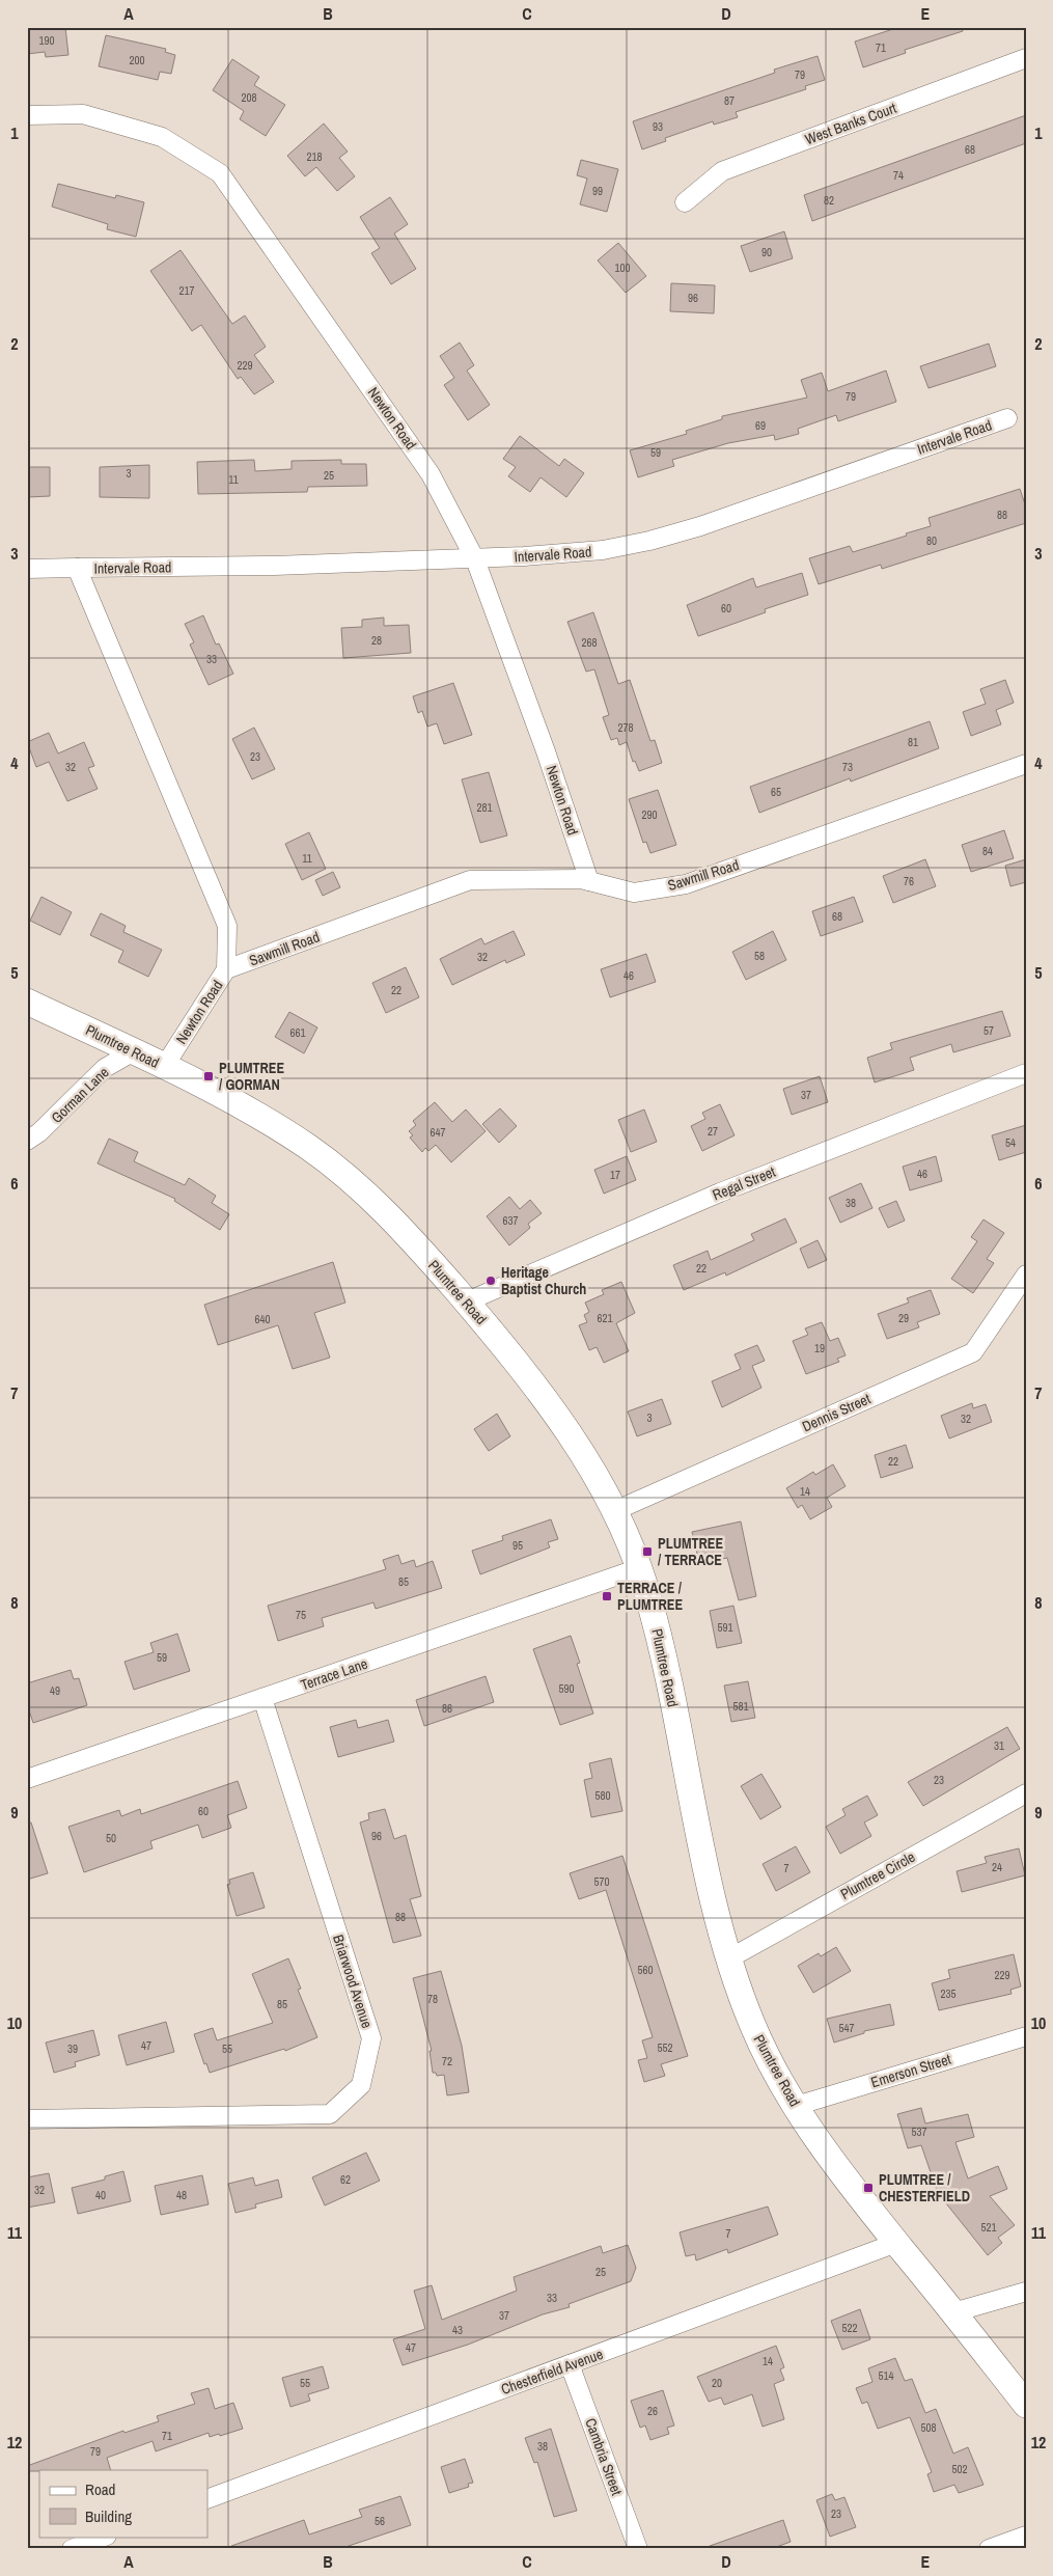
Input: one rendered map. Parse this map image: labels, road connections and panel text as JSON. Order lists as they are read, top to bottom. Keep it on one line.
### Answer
{"streets":{"street":["West Banks Court","Newton Road","Intervale Road","Sawmill Road","Plumtree Road","Gorman Lane","Regal Street","Dennis Street","Terrace Lane","Plumtree Circle","Briarwood Avenue","Emerson Street","Chesterfield Avenue","Cambria Street"]},"crossings":[["Newton Road","Intervale Road"],["Newton Road","Sawmill Road"],["Newton Road","Plumtree Road"],["Plumtree Road","Gorman Lane"],["Plumtree Road","Regal Street"],["Plumtree Road","Dennis Street"],["Plumtree Road","Terrace Lane"],["Plumtree Road","Plumtree Circle"],["Plumtree Road","Emerson Street"],["Plumtree Road","Chesterfield Avenue"],["Terrace Lane","Briarwood Avenue"],["Chesterfield Avenue","Cambria Street"]],"places":{"transit":["PLUMTREE / GORMAN","PLUMTREE / TERRACE","TERRACE / PLUMTREE","PLUMTREE / CHESTERFIELD"],"other":["Heritage Baptist Church"]},"house_numbers":["190","71","200","79","208","87","93","68","218","74","99","82","90","100","217","96","229","79","69","59","3","25","11","88","80","60","28","268","33","278","81","23","32","73","65","281","290","84","11","76","68","58","32","46","22","57","661","37","27","647","54","46","17","38","637","22","621","29","640","19","3","32","22","14","95","85","75","591","59","590","49","581","86","31","23","580","60","96","50","24","7","570","88","560","229","235","78","85","547","47","552","39","55","72","537","62","32","40","48","521","7","25","33","37","522","43","47","14","514","55","20","26","508","71","38","79","502","23","56"],"legend":["Road","Building"],"grid":{"columns":["A","B","C","D","E"],"rows":["1","2","3","4","5","6","7","8","9","10","11","12"]}}
